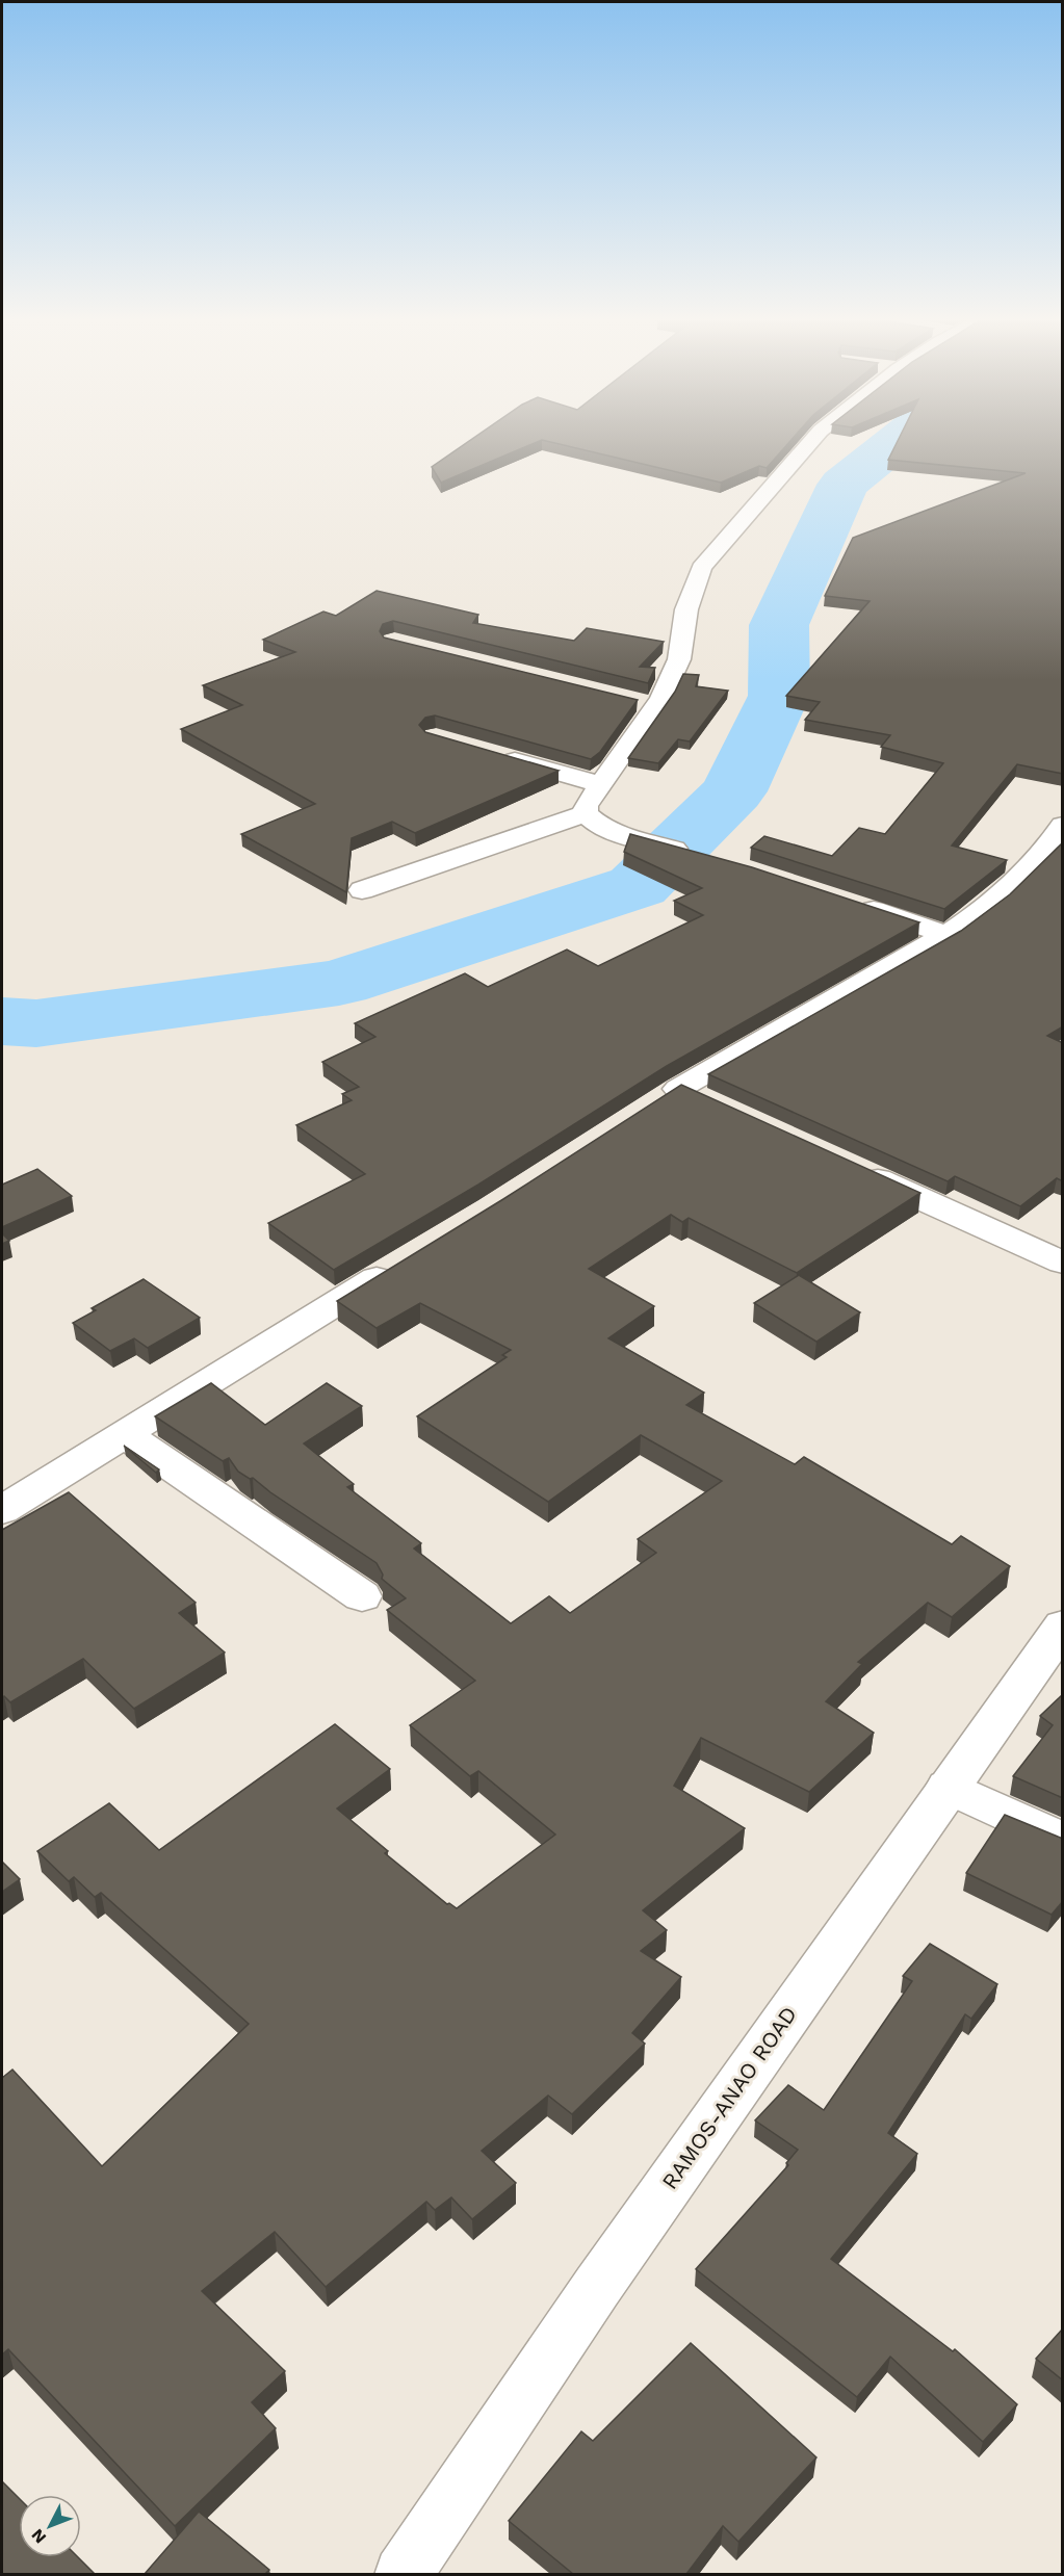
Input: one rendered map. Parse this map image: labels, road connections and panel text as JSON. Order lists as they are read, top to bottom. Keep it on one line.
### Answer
{"streets":{"street":["RAMOS-ANAO ROAD"]},"north":"bottom left"}
